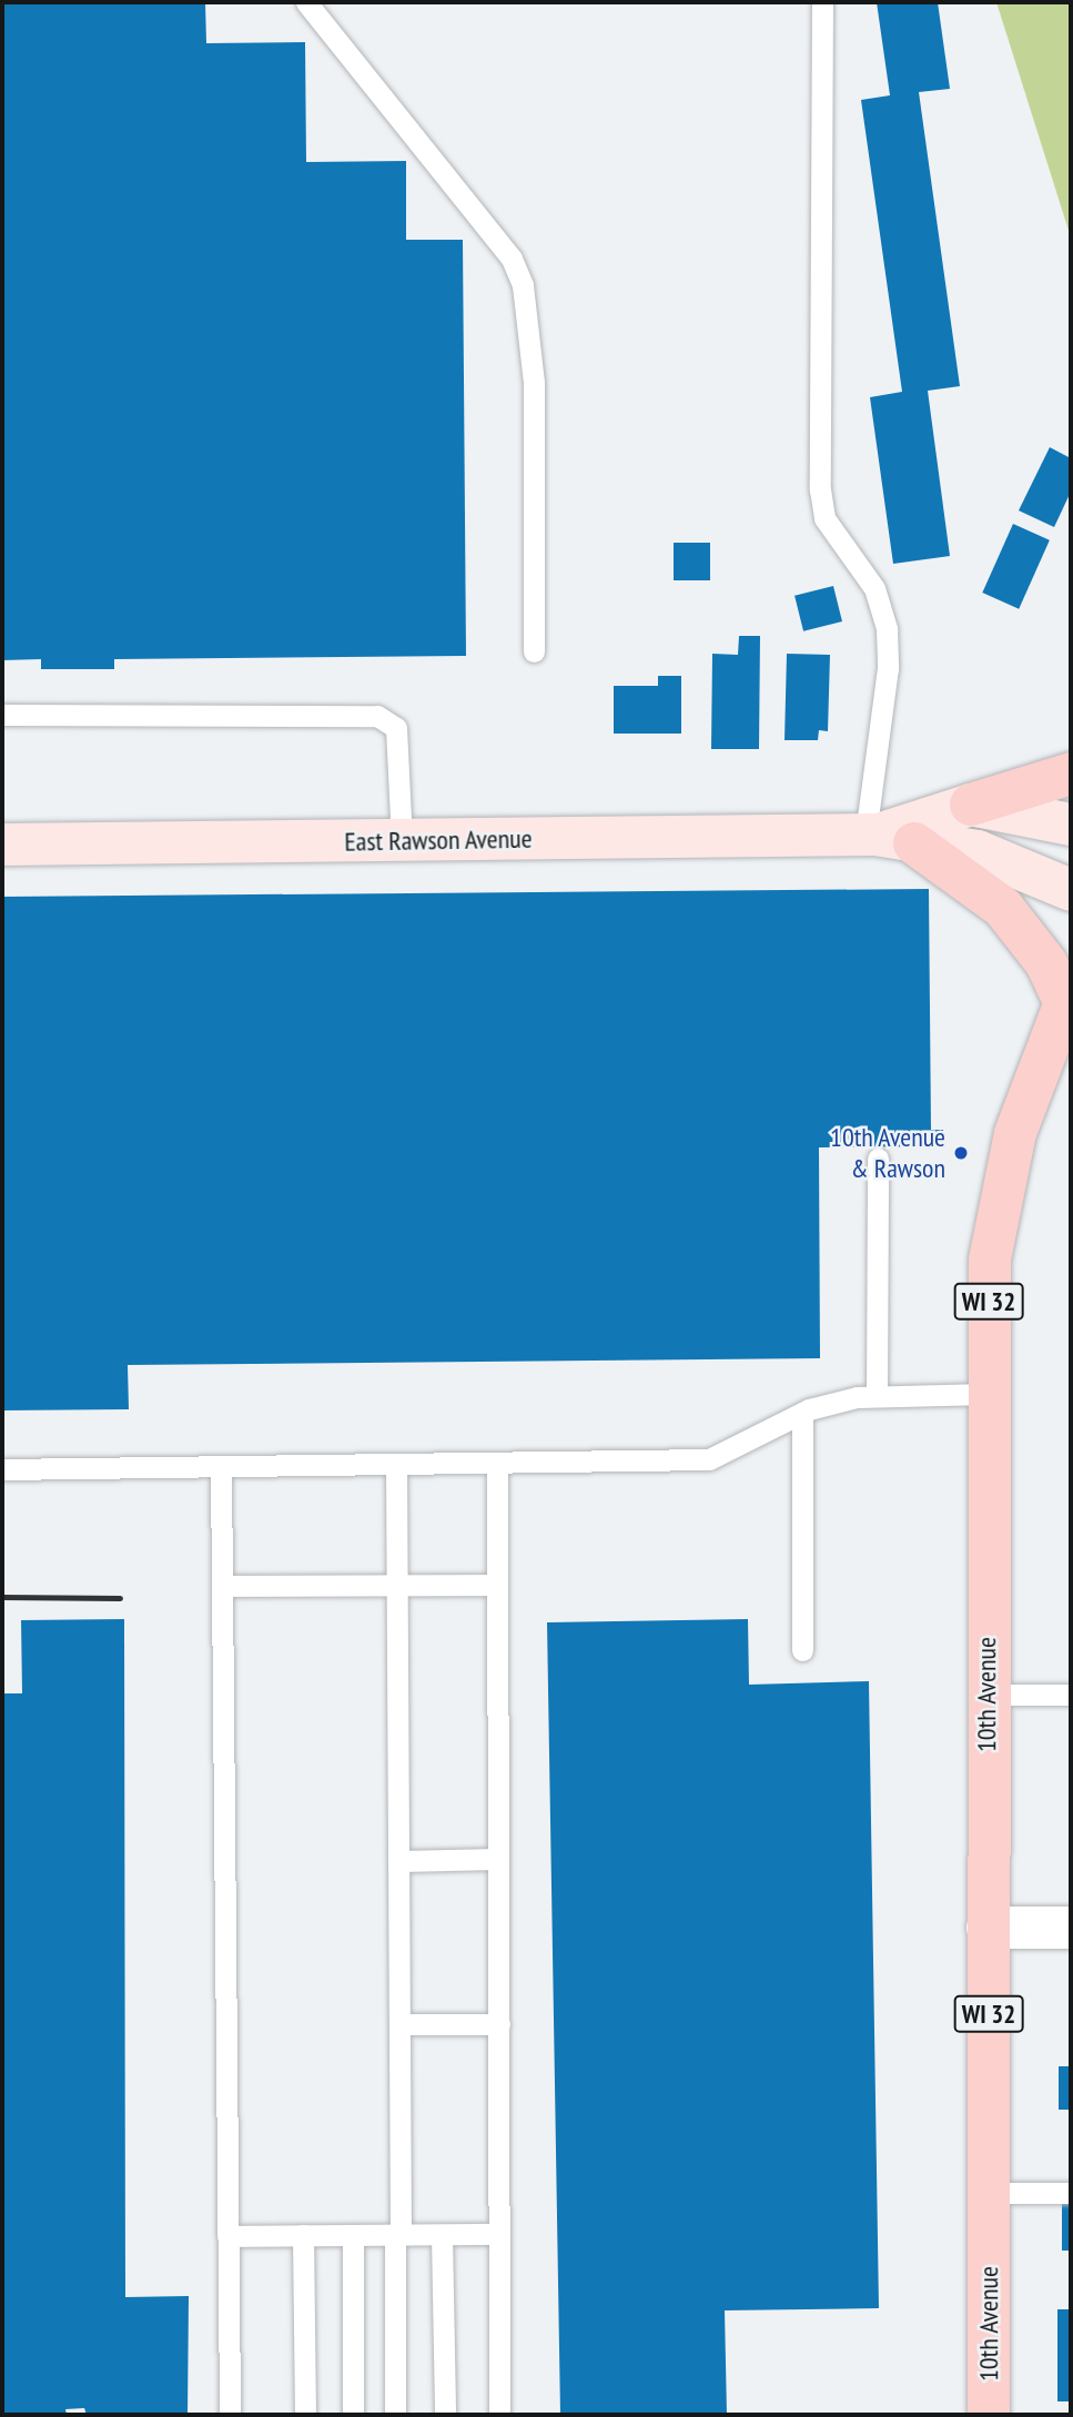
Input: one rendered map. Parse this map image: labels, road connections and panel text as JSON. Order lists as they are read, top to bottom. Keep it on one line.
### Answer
{"streets":{"main road":["East Rawson Avenue","WI 32","10th Avenue"]},"places":["10th Avenue & Rawson"]}
